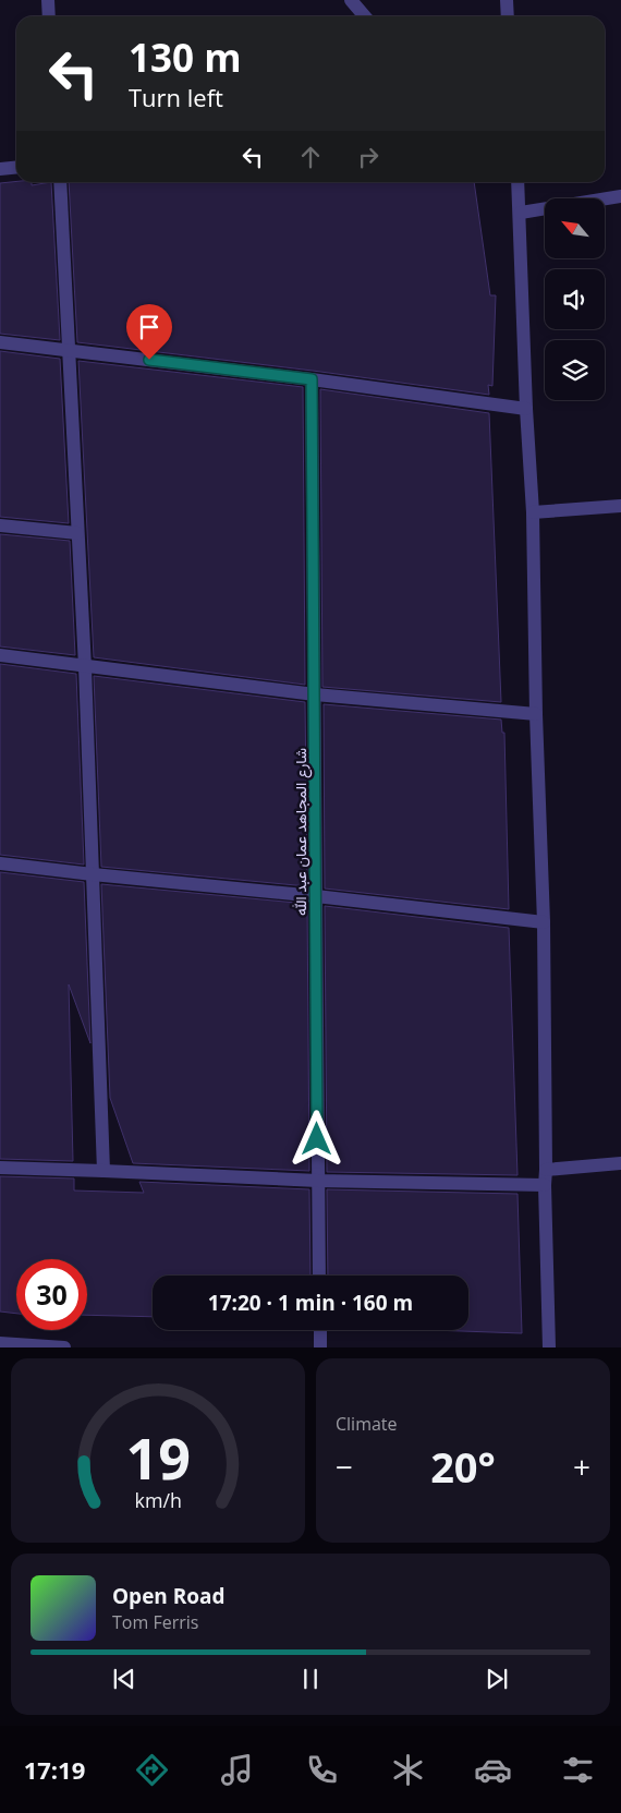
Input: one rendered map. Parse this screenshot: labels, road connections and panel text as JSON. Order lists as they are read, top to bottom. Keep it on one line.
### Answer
{"streets":{"street":["شارع المجاهد عمان عبد الله"]},"north":"top left","page":{"turn":["130 m","Turn left"],"limit":"30","trip":"17:20 · 1 min · 160 m","tile":"Climate","heat":["−","20°","+"],"song":["Open Road","Tom Ferris"],"tabs":"17:19","gauge":["19","km/h"]}}
